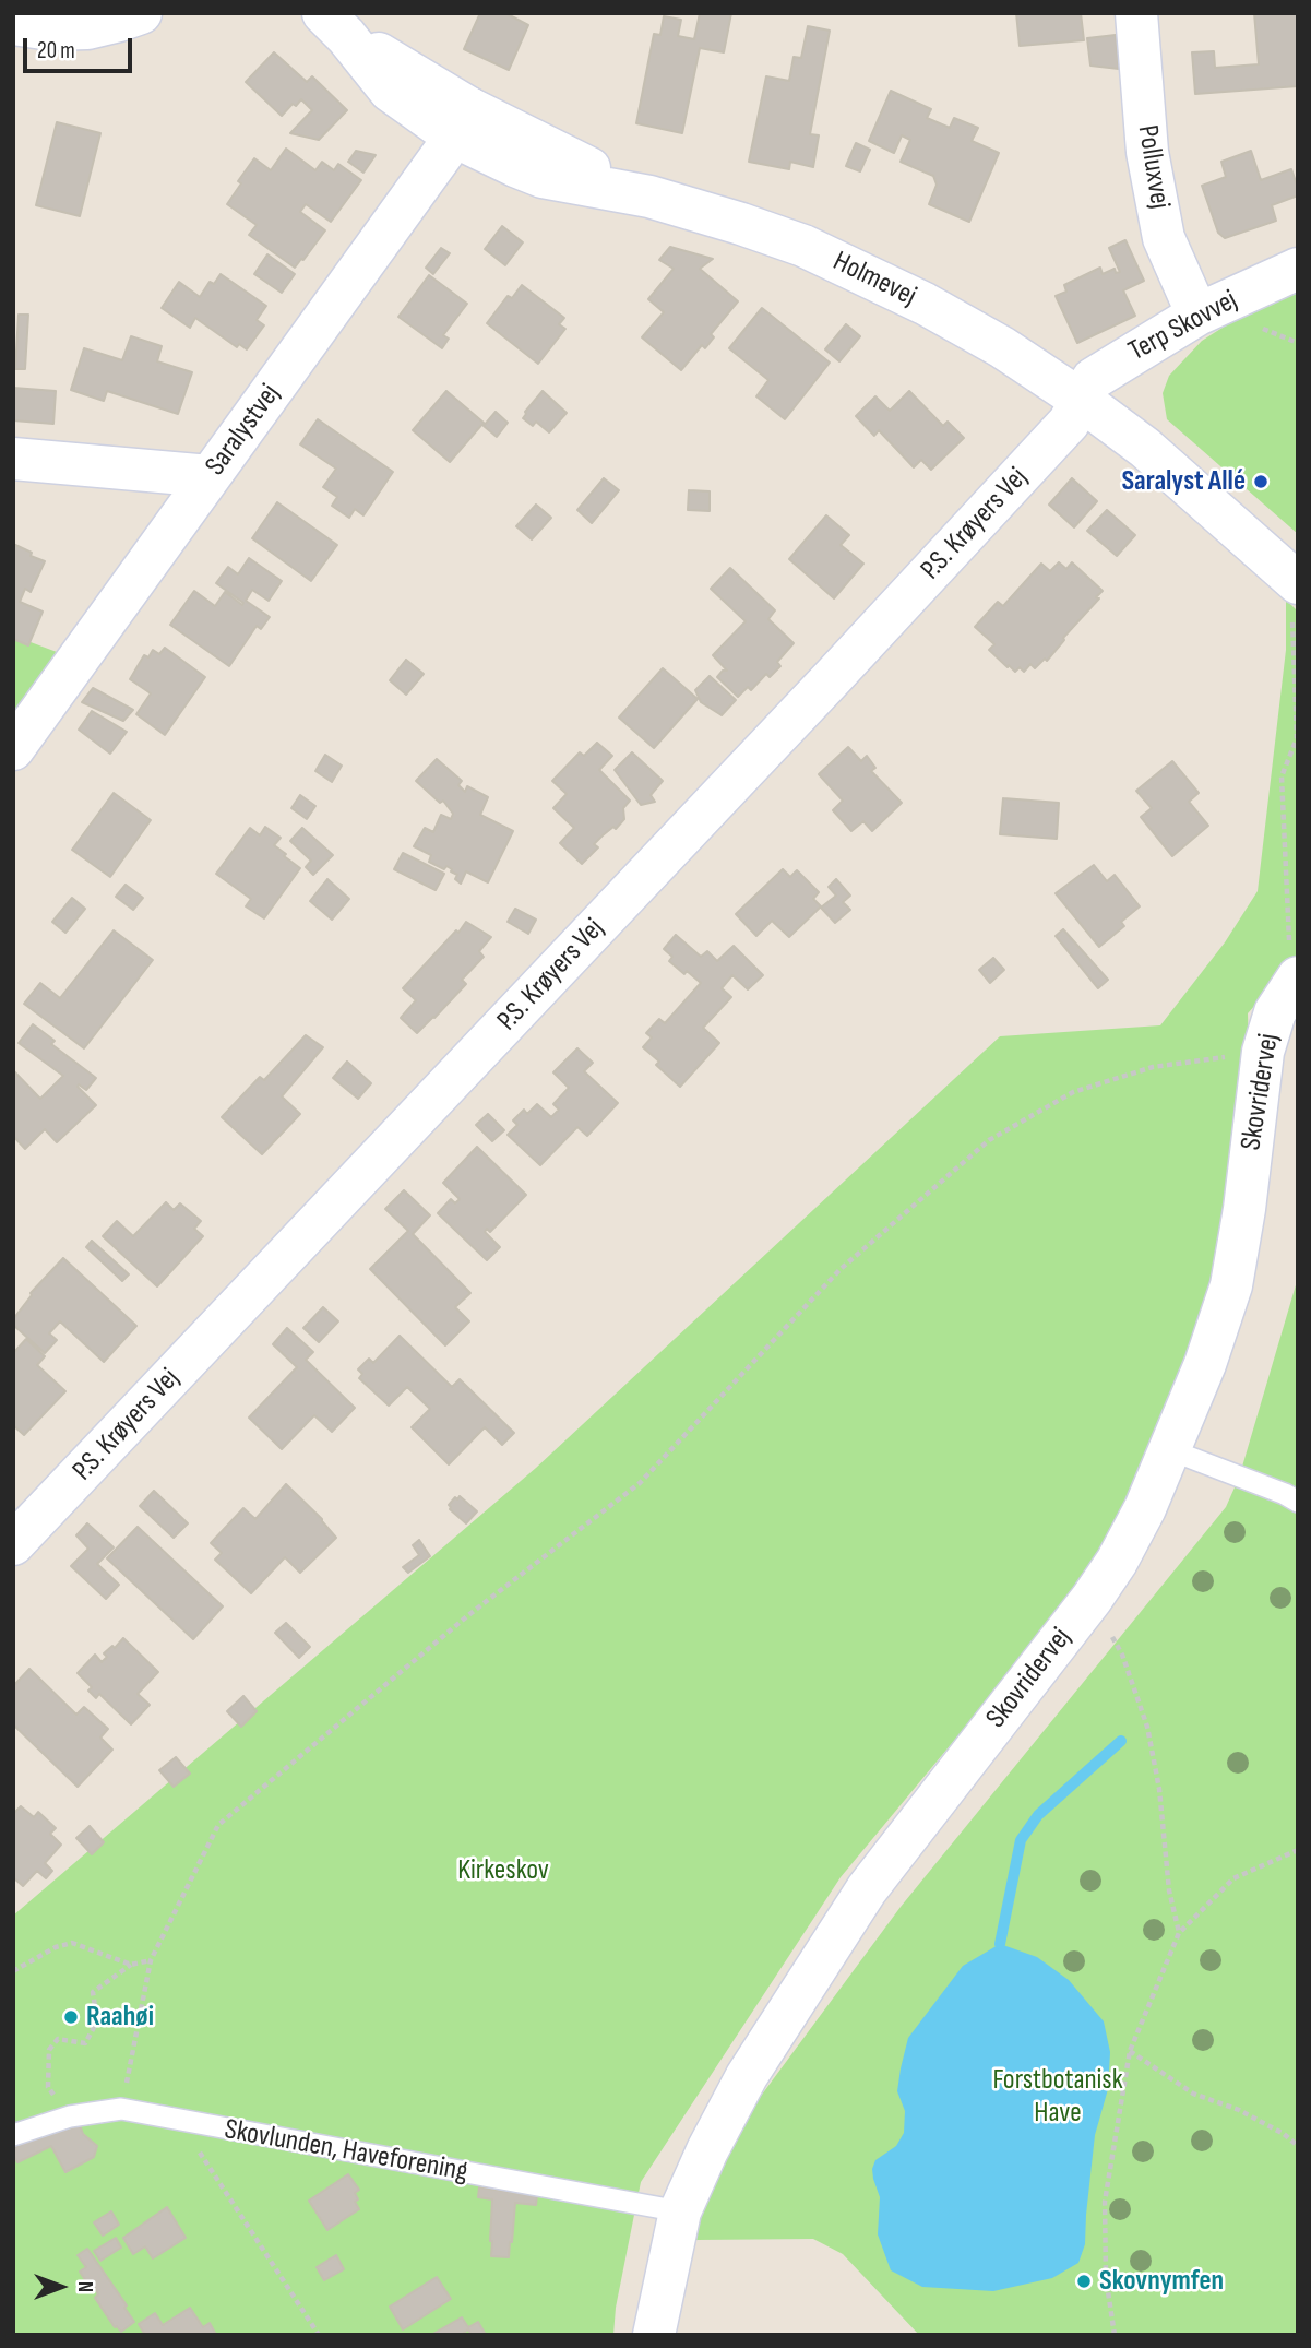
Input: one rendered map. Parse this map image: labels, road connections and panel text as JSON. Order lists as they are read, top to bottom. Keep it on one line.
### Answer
{"streets":{"street":["Polluxvej","Holmevej","Terp Skovvej","Saralystvej","P.S. Krøyers Vej","Skovridervej"],"lane":["Skovlunden, Haveforening"]},"crossings":[["Polluxvej","Terp Skovvej"],["Holmevej","Terp Skovvej"],["Holmevej","Saralystvej"],["Holmevej","P.S. Krøyers Vej"],["Terp Skovvej","P.S. Krøyers Vej"],["Skovridervej","Skovlunden, Haveforening"]],"parks":["Kirkeskov","Forstbotanisk Have"],"places":["Saralyst Allé","Raahøi","Skovnymfen"],"scale_bar":"20 m","north":"right"}
